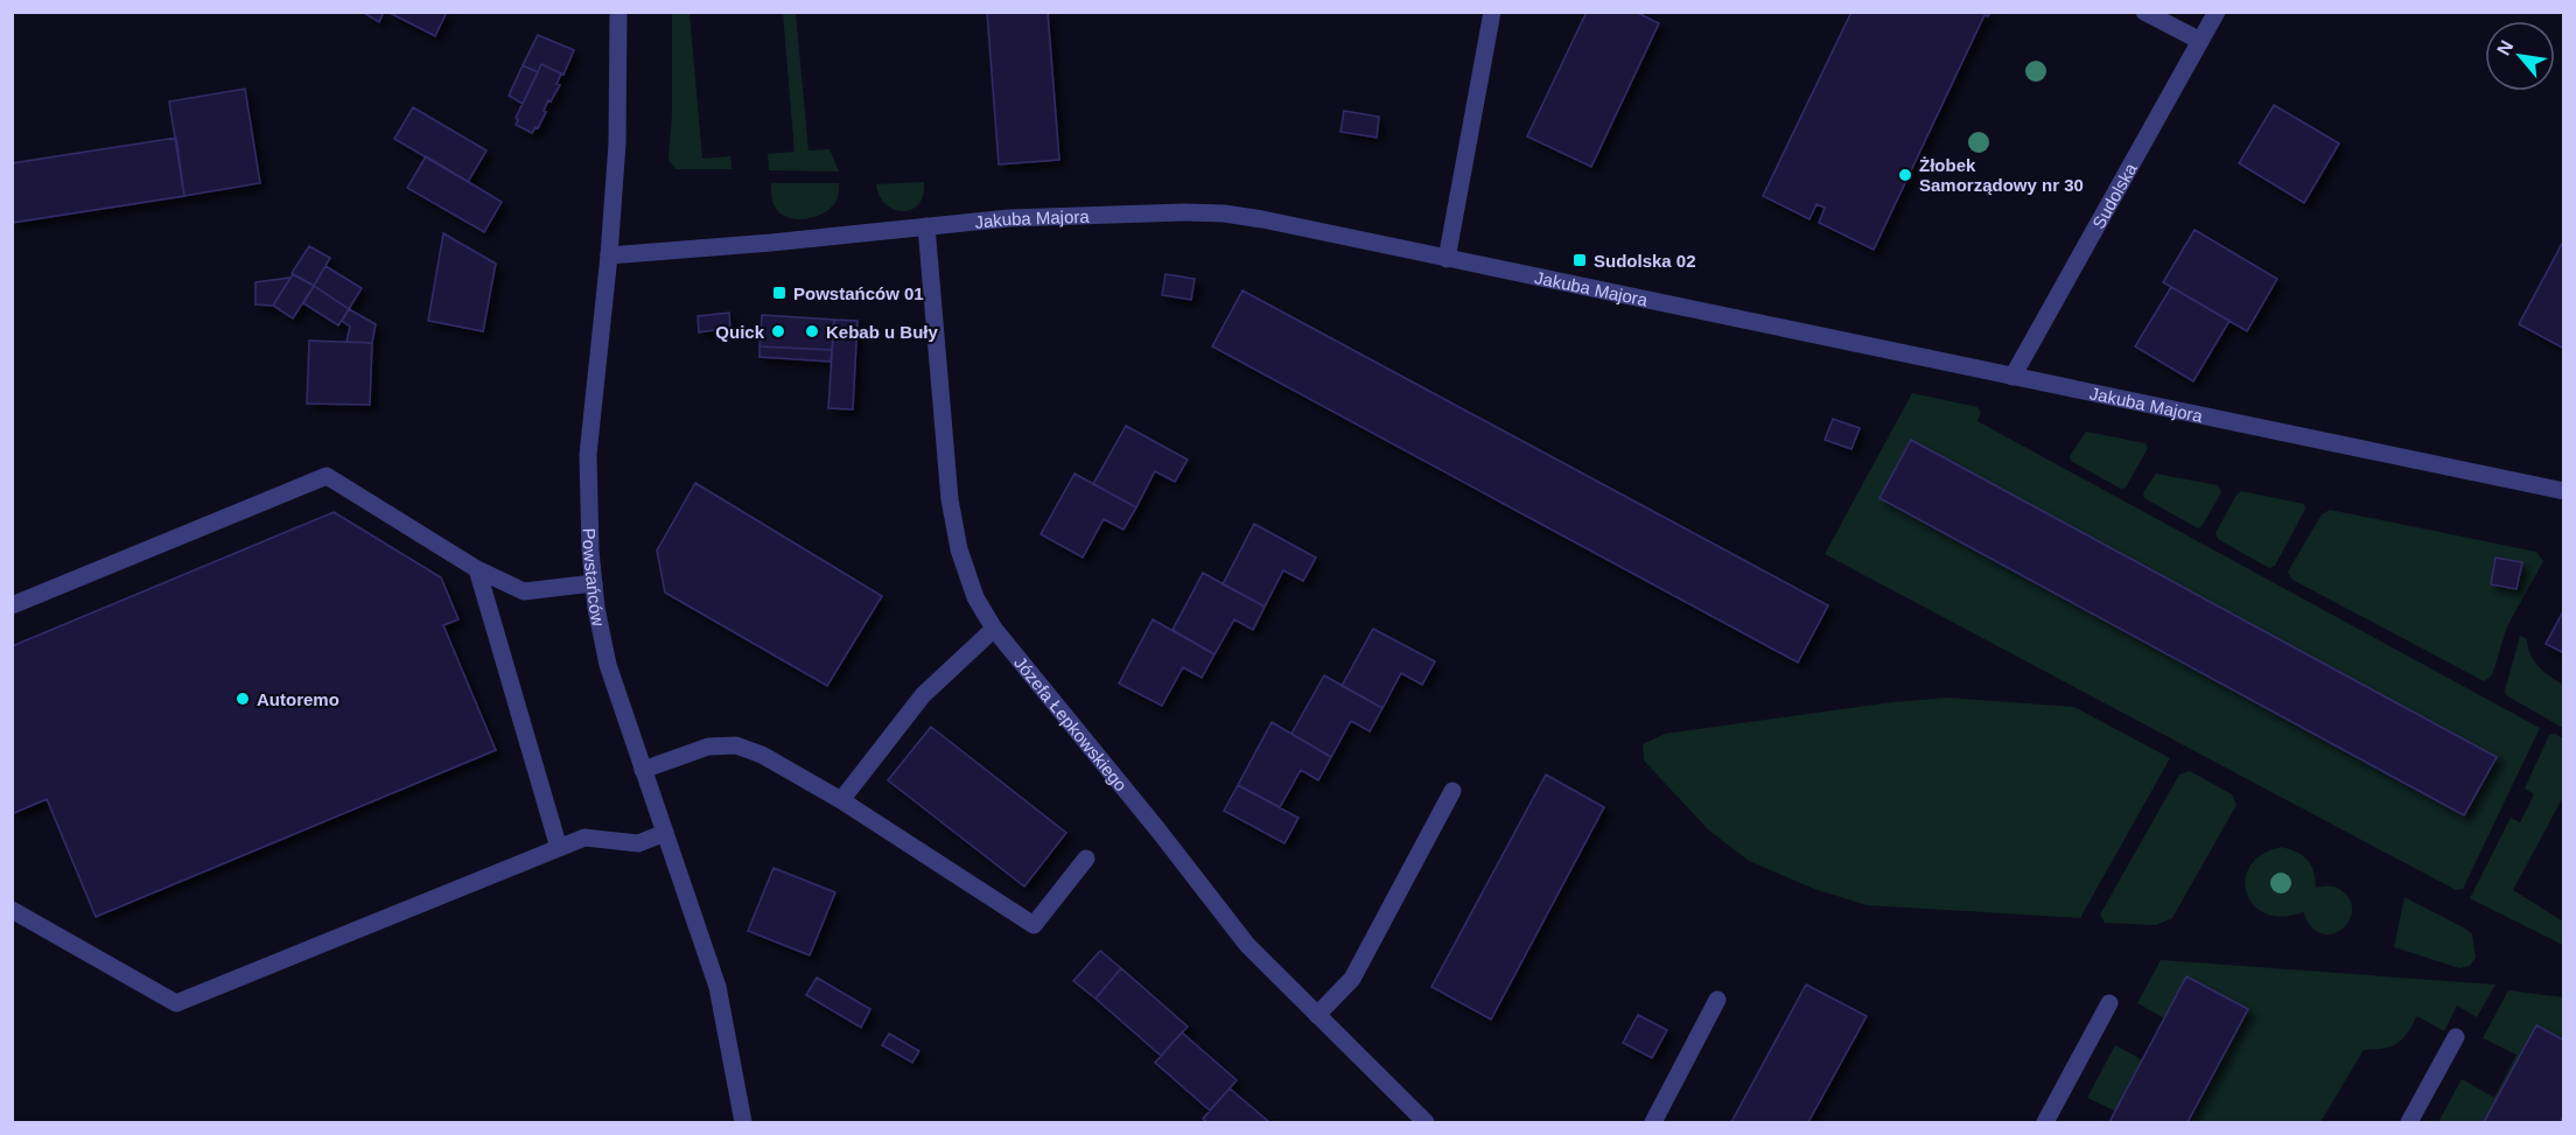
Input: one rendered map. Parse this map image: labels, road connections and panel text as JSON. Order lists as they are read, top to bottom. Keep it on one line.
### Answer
{"streets":{"street":["Sudolska","Jakuba Majora","Powstańców","Józefa Łepkowskiego"]},"crossings":[["Sudolska","Jakuba Majora"],["Jakuba Majora","Powstańców"],["Jakuba Majora","Józefa Łepkowskiego"]],"places":{"other":["Żłobek Samorządowy nr 30","Quick","Kebab u Buły","Autoremo"],"transit":["Sudolska 02","Powstańców 01"]},"north":"top left"}
